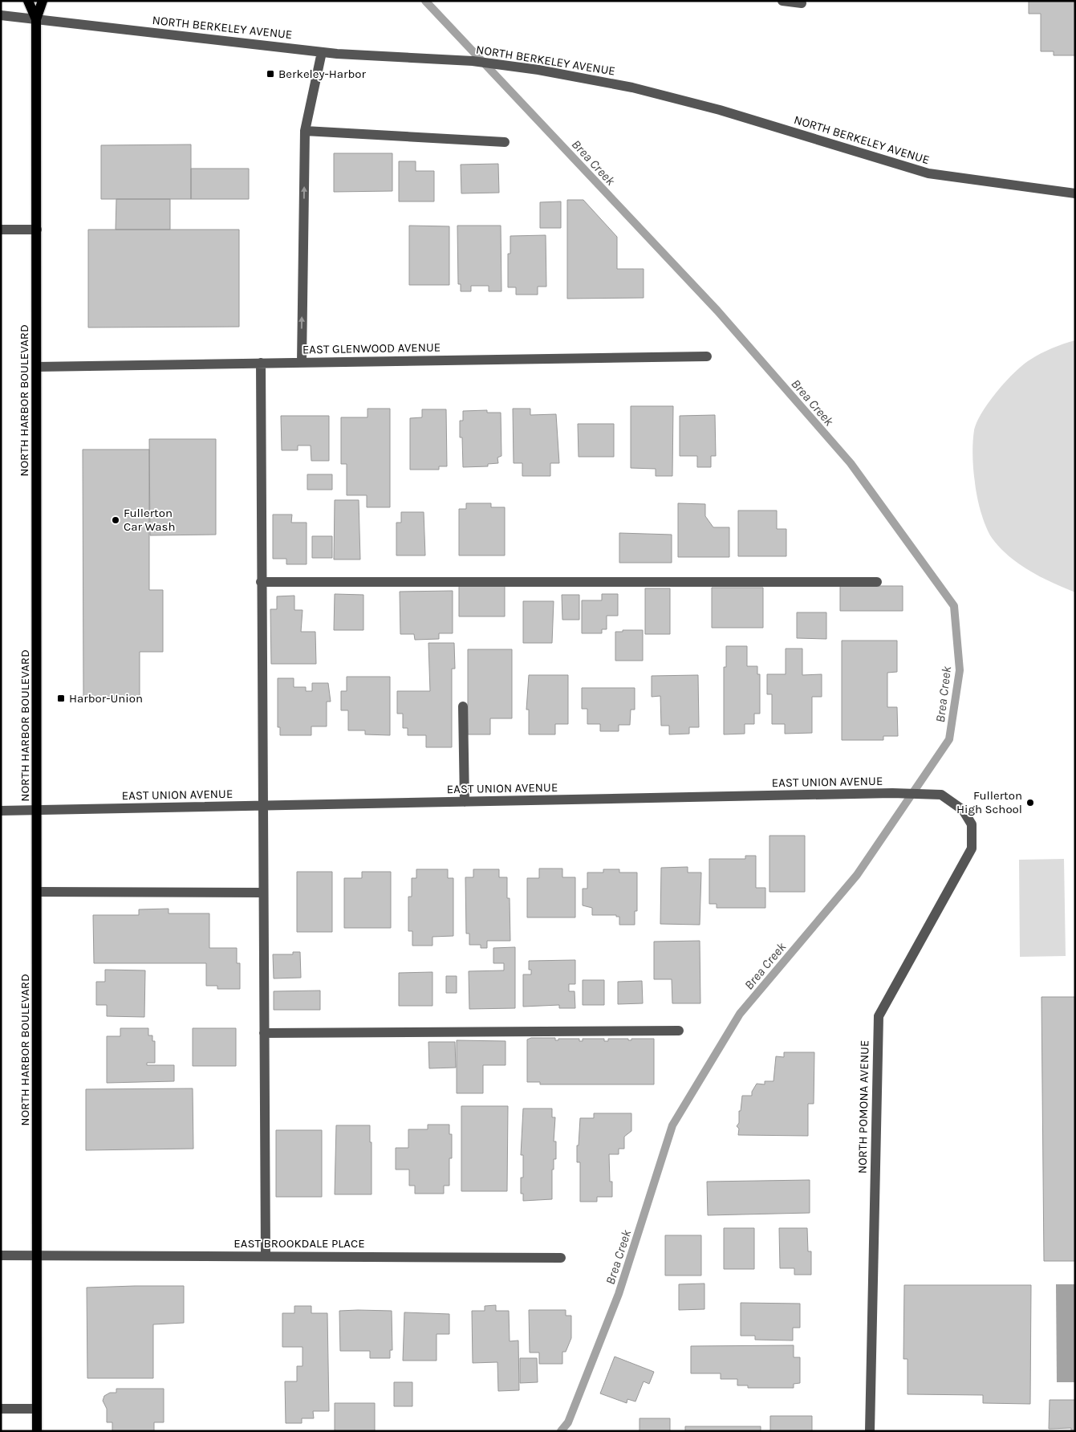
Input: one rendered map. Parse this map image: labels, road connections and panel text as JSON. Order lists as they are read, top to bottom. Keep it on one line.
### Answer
{"streets":{"main road":["NORTH HARBOR BOULEVARD"],"street":["NORTH BERKELEY AVENUE","EAST GLENWOOD AVENUE","EAST UNION AVENUE","NORTH POMONA AVENUE","EAST BROOKDALE PLACE"]},"crossings":[["NORTH BERKELEY AVENUE","NORTH HARBOR BOULEVARD"],["EAST GLENWOOD AVENUE","NORTH HARBOR BOULEVARD"],["NORTH HARBOR BOULEVARD","EAST UNION AVENUE"],["NORTH HARBOR BOULEVARD","EAST BROOKDALE PLACE"],["EAST UNION AVENUE","NORTH POMONA AVENUE"]],"water":["Brea Creek"],"places":{"transit":["Berkeley-Harbor","Harbor-Union"],"other":["Fullerton Car Wash","Fullerton High School"]}}
